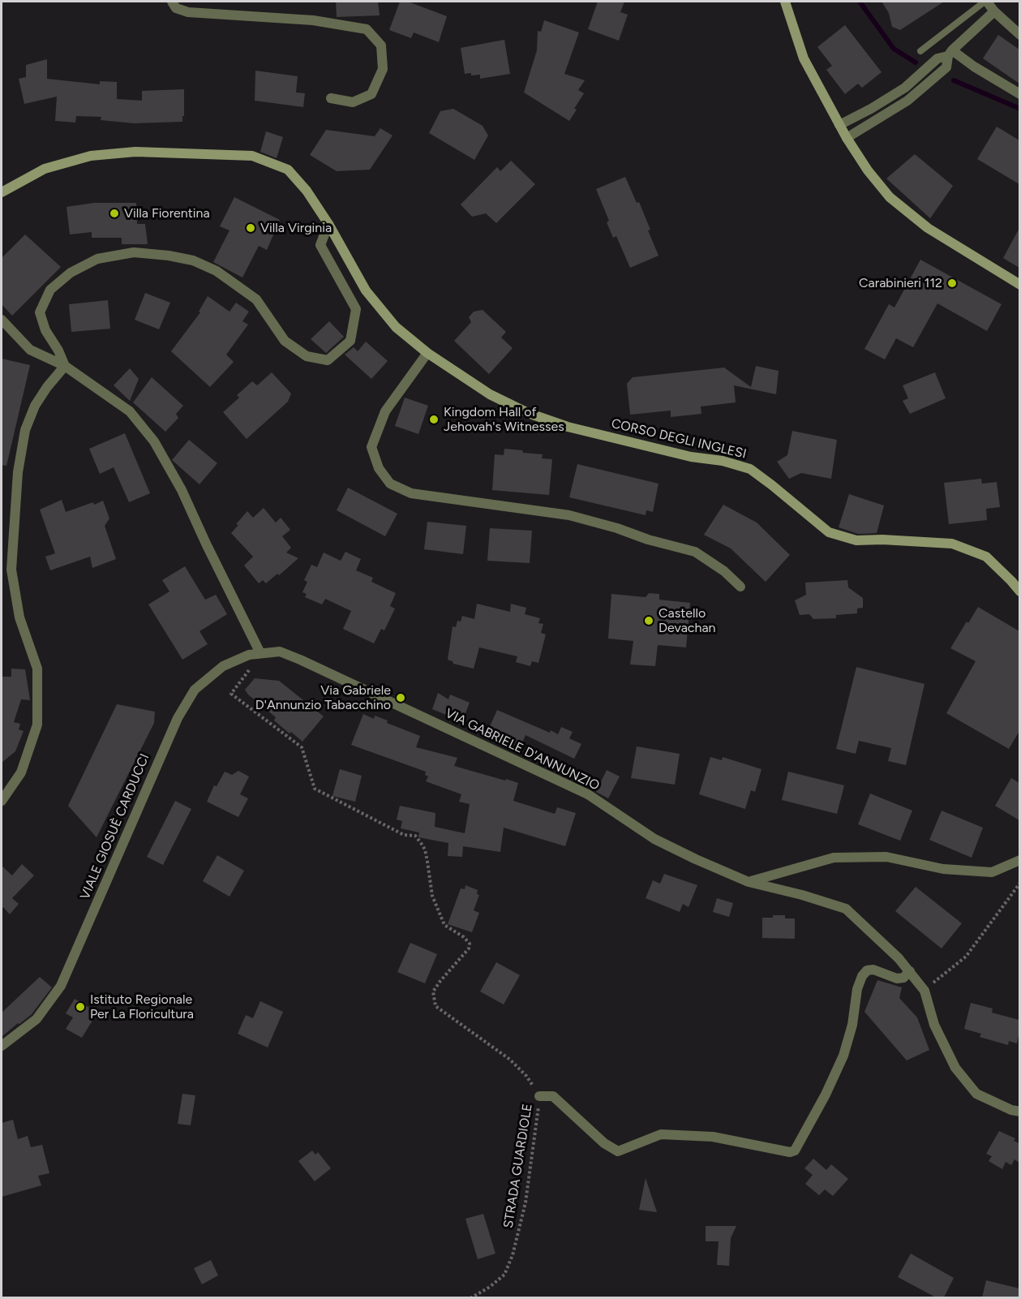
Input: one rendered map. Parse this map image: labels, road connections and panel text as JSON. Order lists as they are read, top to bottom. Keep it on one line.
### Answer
{"streets":{"main road":["CORSO DEGLI INGLESI"],"street":["VIA GABRIELE D'ANNUNZIO","VIALE GIOSUÈ CARDUCCI"],"path":["STRADA GUARDIOLE"]},"crossings":[["VIA GABRIELE D'ANNUNZIO","VIALE GIOSUÈ CARDUCCI"],["VIALE GIOSUÈ CARDUCCI","STRADA GUARDIOLE"]],"places":["Villa Fiorentina","Villa Virginia","Carabinieri 112","Kingdom Hall of Jehovah's Witnesses","Castello Devachan","Via Gabriele D'Annunzio Tabacchino","Istituto Regionale Per La Floricultura"]}
